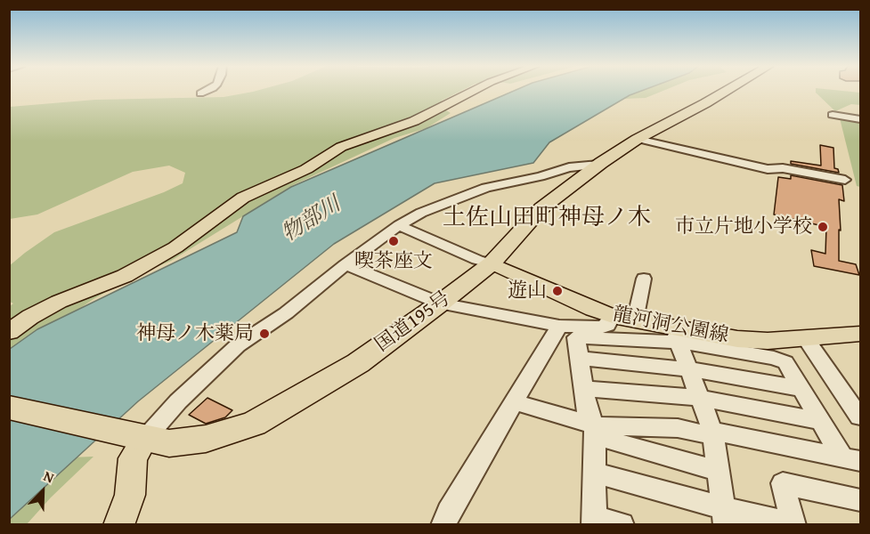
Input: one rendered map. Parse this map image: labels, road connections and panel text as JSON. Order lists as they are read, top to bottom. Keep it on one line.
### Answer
{"streets":{"highway":["国道195号"],"main road":["龍河洞公園線"]},"crossings":[["国道195号","龍河洞公園線"]],"districts":["土佐山田町神母ノ木"],"water":["物部川"],"places":["市立片地小学校","喫茶座文","遊山","神母ノ木薬局"],"north":"top right"}
